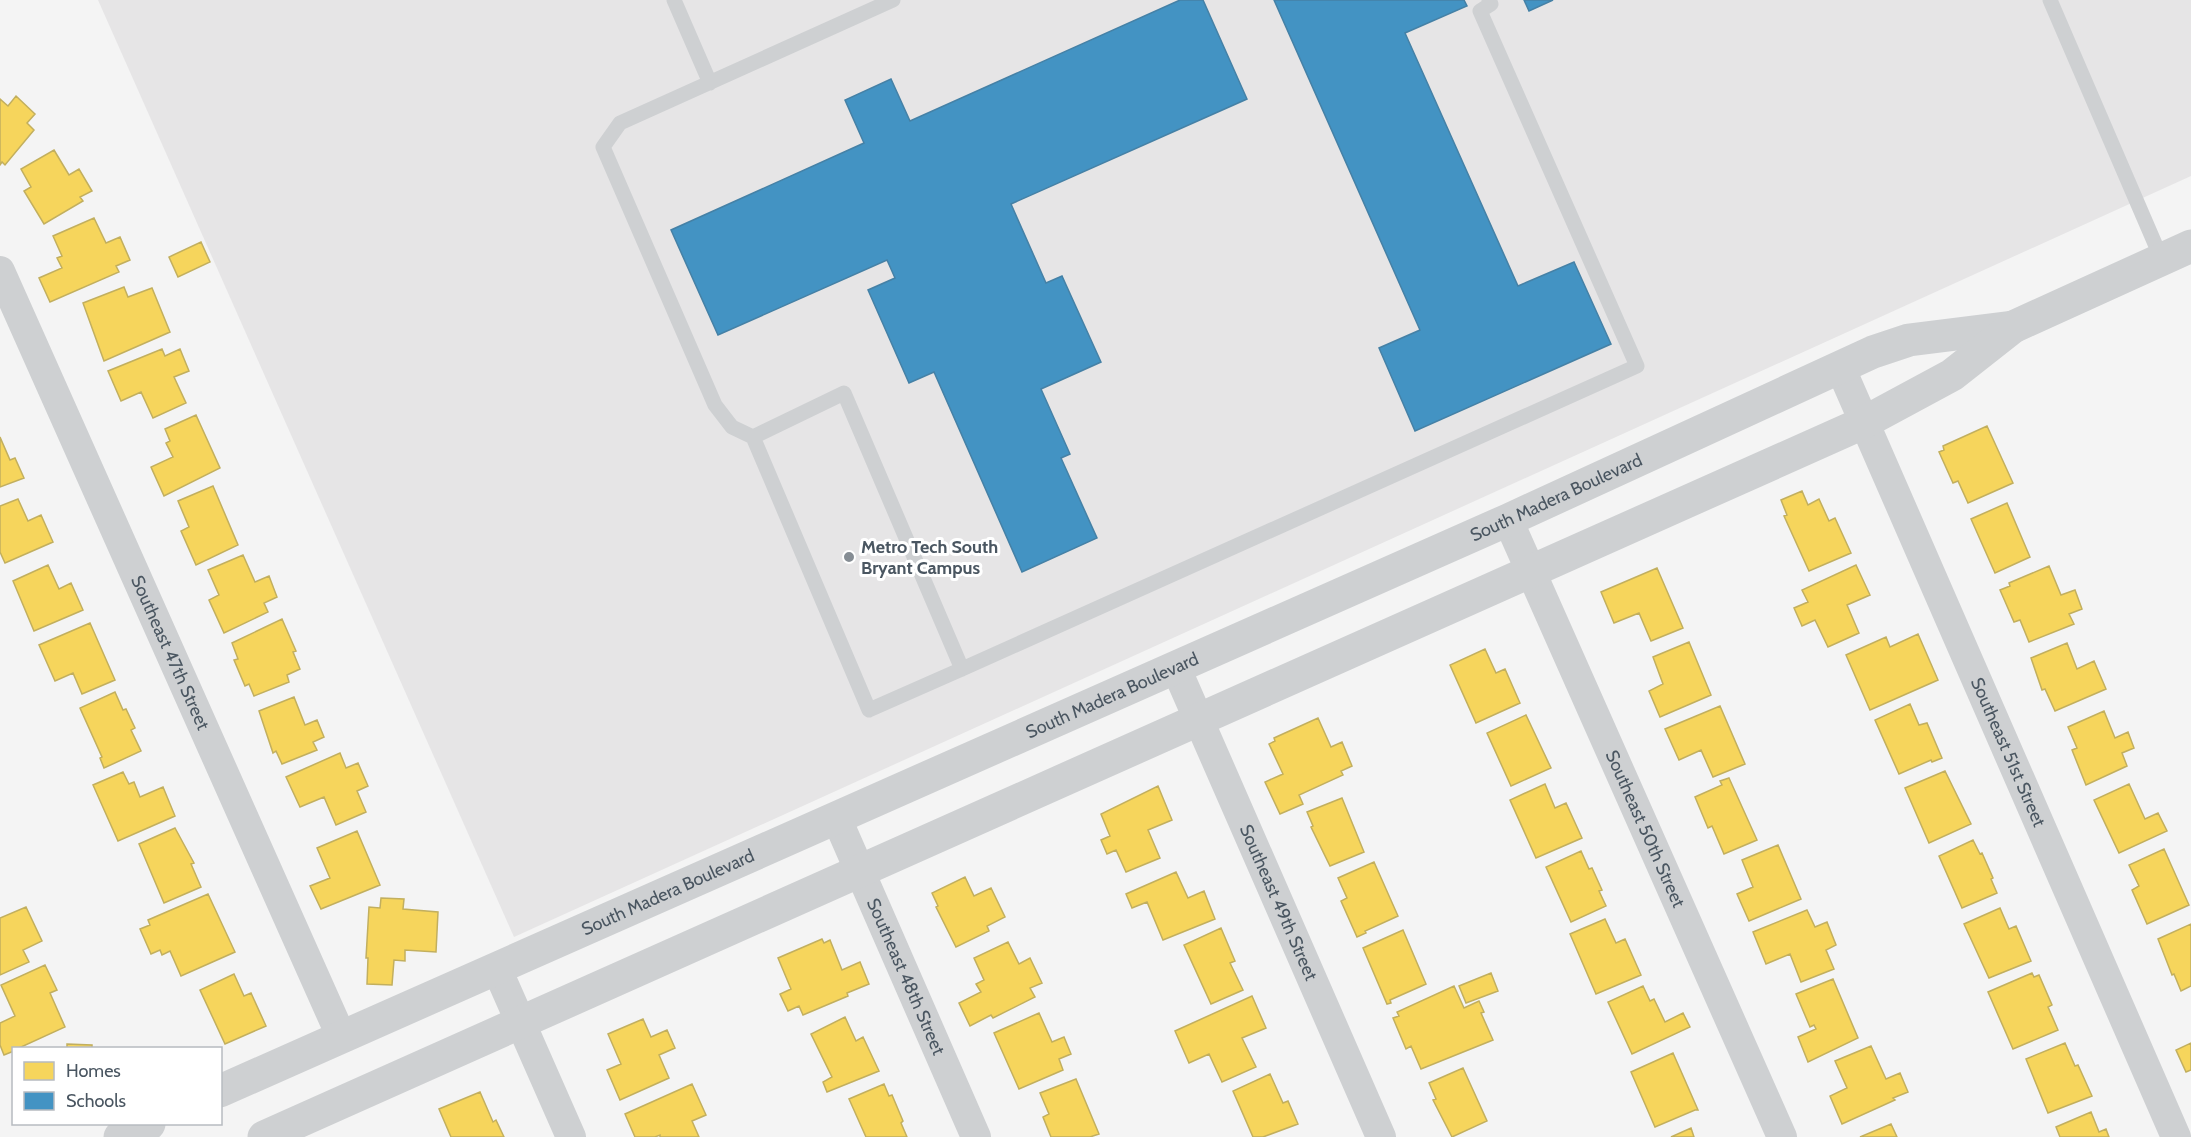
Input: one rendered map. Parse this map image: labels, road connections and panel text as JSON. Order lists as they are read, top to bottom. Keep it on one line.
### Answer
{"streets":{"street":["South Madera Boulevard","Southeast 47th Street","Southeast 51st Street","Southeast 50th Street","Southeast 49th Street","Southeast 48th Street"]},"crossings":[["South Madera Boulevard","Southeast 47th Street"],["South Madera Boulevard","Southeast 51st Street"],["South Madera Boulevard","Southeast 50th Street"],["South Madera Boulevard","Southeast 49th Street"],["South Madera Boulevard","Southeast 48th Street"]],"places":["Metro Tech South Bryant Campus"],"legend":["Homes","Schools"]}
